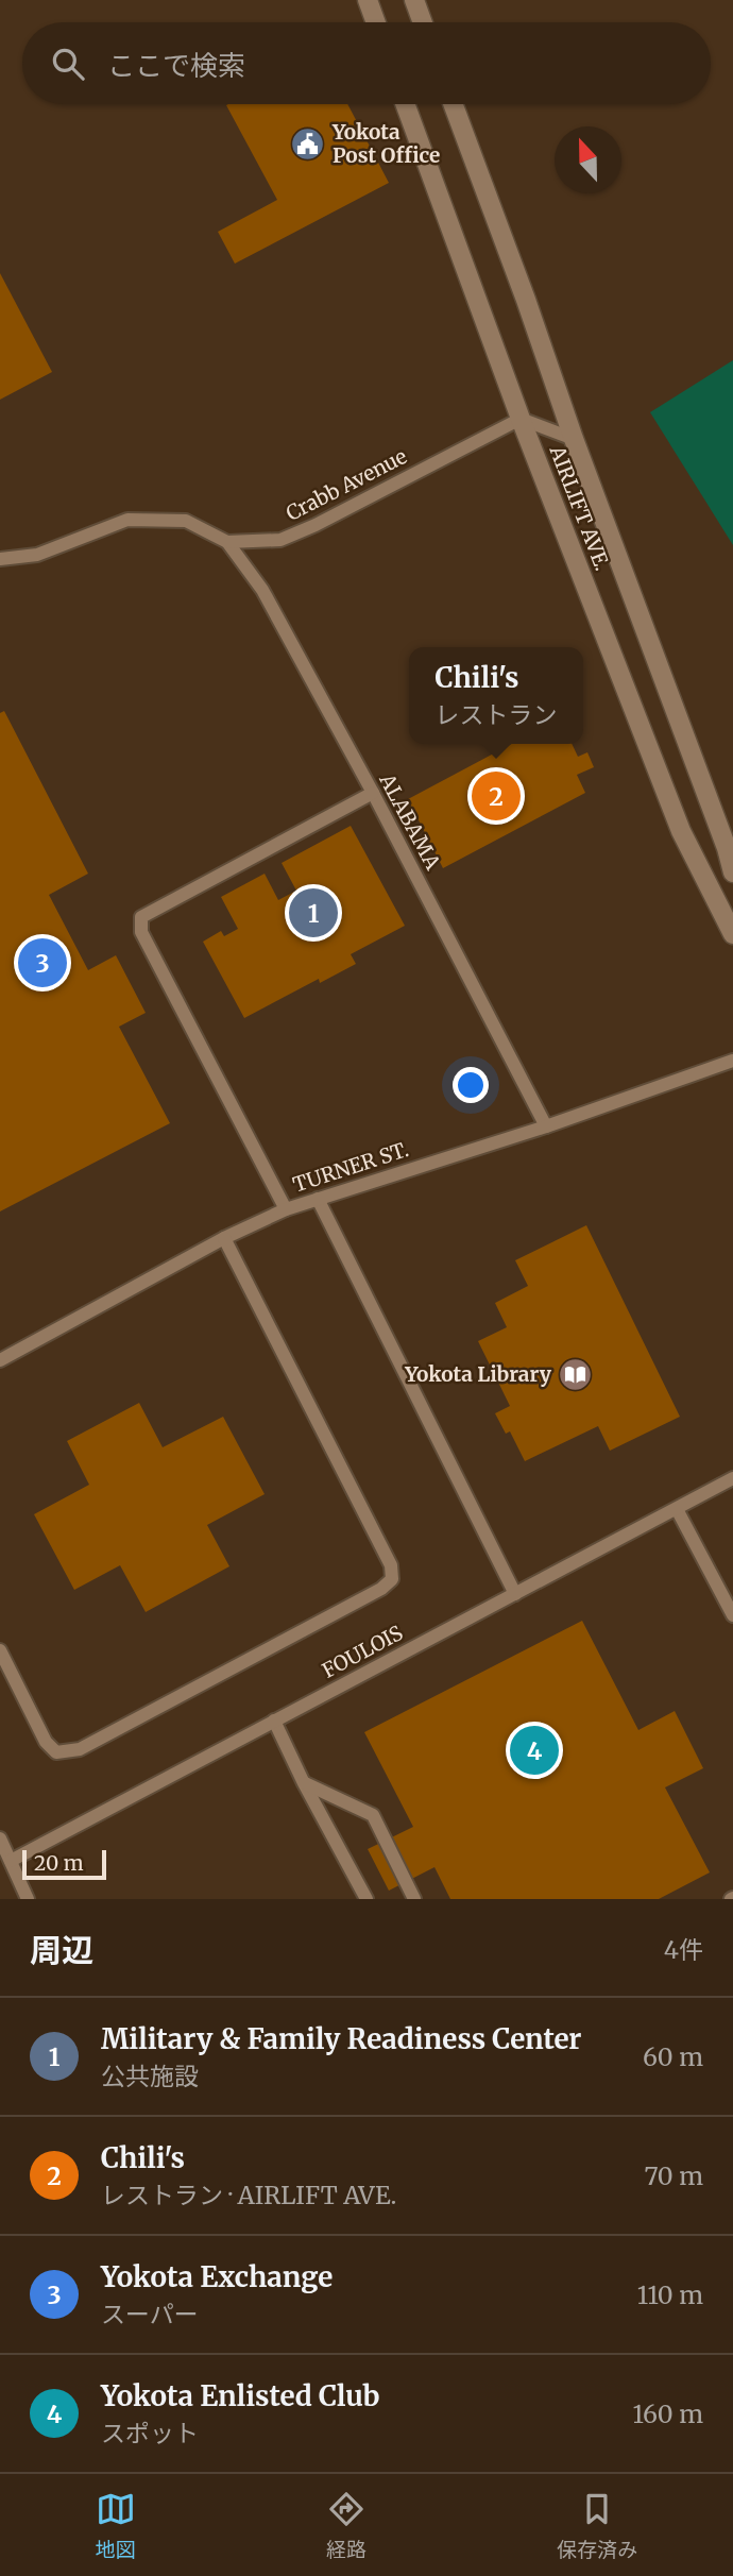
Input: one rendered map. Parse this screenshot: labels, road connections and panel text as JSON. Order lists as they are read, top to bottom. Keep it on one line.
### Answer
{"streets":{"street":["AIRLIFT AVE."],"lane":["Crabb Avenue","ALABAMA","TURNER ST.","FOULOIS"]},"crossings":[["Crabb Avenue","AIRLIFT AVE."],["Crabb Avenue","ALABAMA"],["ALABAMA","TURNER ST."]],"places":{"public building":["Yokota Post Office"],"library":["Yokota Library"]},"scale_bar":"20 m","north":"top","page":{"search":"ここで検索","popup":["Chili's","レストラン"],"pins":["2","1","3","4"],"scale":"20 m","heading":["周辺","4件"],"list":[{"mark":"1","name":"Military & Family Readiness Center","note":"公共施設","value":"60 m"},{"mark":"2","name":"Chili's","note":"レストラン · AIRLIFT AVE.","value":"70 m"},{"mark":"3","name":"Yokota Exchange","note":"スーパー","value":"110 m"},{"mark":"4","name":"Yokota Enlisted Club","note":"スポット","value":"160 m"}],"nav":["地図","経路","保存済み"]}}
